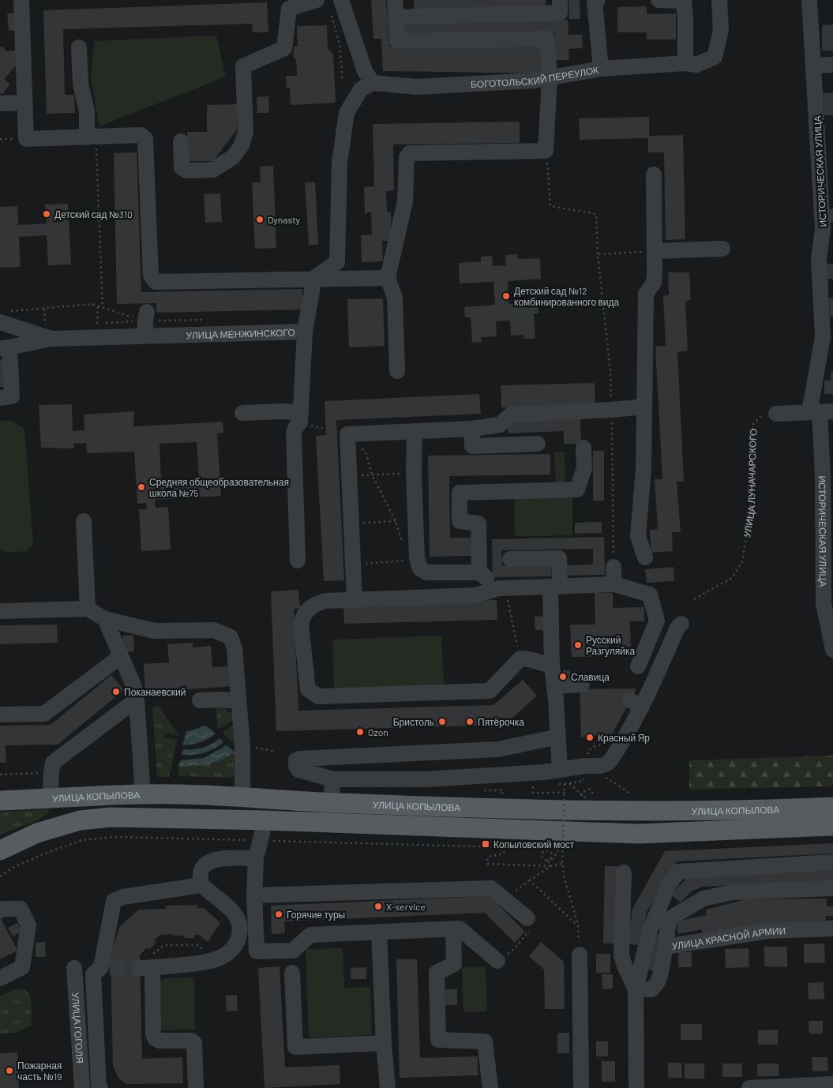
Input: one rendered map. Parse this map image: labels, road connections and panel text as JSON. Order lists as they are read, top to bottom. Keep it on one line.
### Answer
{"streets":{"main road":["УЛИЦА КОПЫЛОВА"],"street":["БОГОТОЛЬСКИЙ ПЕРЕУЛОК","ИСТОРИЧЕСКАЯ УЛИЦА","УЛИЦА МЕНЖИНСКОГО","УЛИЦА КРАСНОЙ АРМИИ","УЛИЦА ГОГОЛЯ"],"path":["УЛИЦА ЛУНАЧАРСКОГО"]},"places":{"other":["Детский сад №310","Dynasty","Детский сад №12 комбинированного вида","Средняя общеобразовательная школа №75","Русский Разгуляйка","Славица","Поканаевский","Бристоль","Пятёрочка","Ozon","Красный Яр","X-service","Горячие туры","Пожарная часть №19"],"transit":["Копыловский мост"]}}
